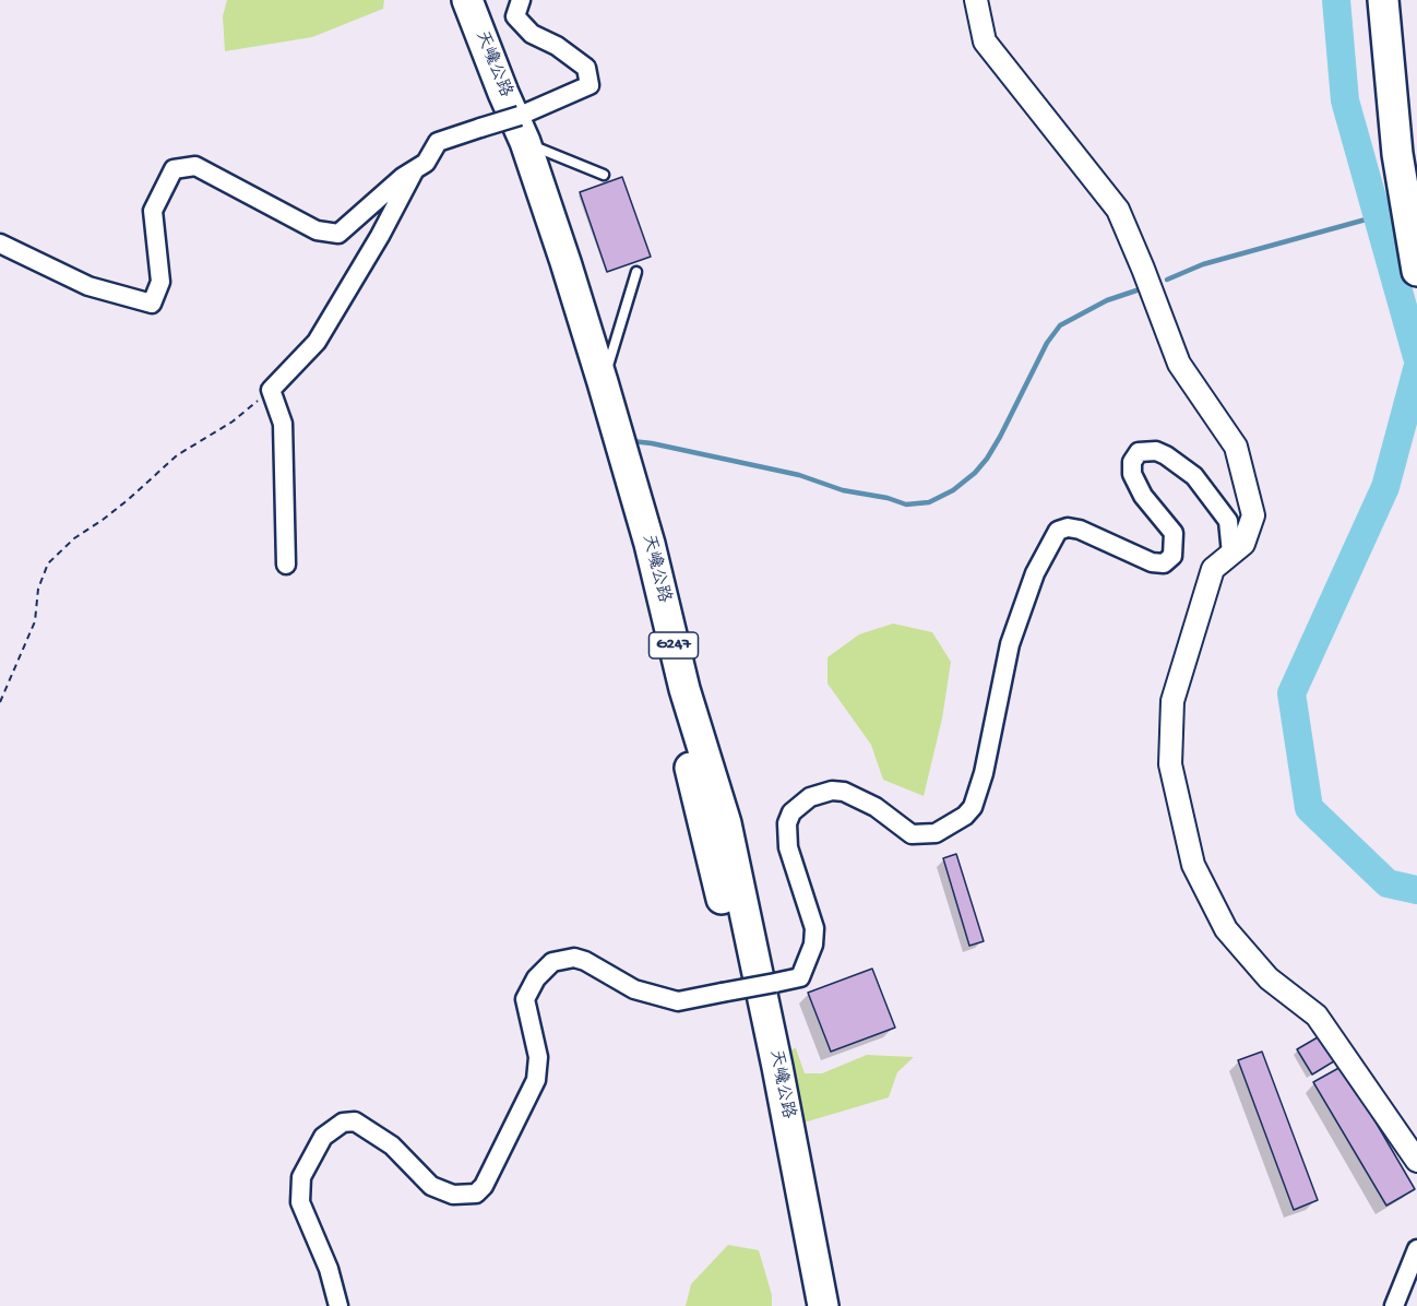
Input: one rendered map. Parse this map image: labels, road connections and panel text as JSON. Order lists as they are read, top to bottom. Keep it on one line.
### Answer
{"streets":{"highway":["天巉公路","G247"]}}
